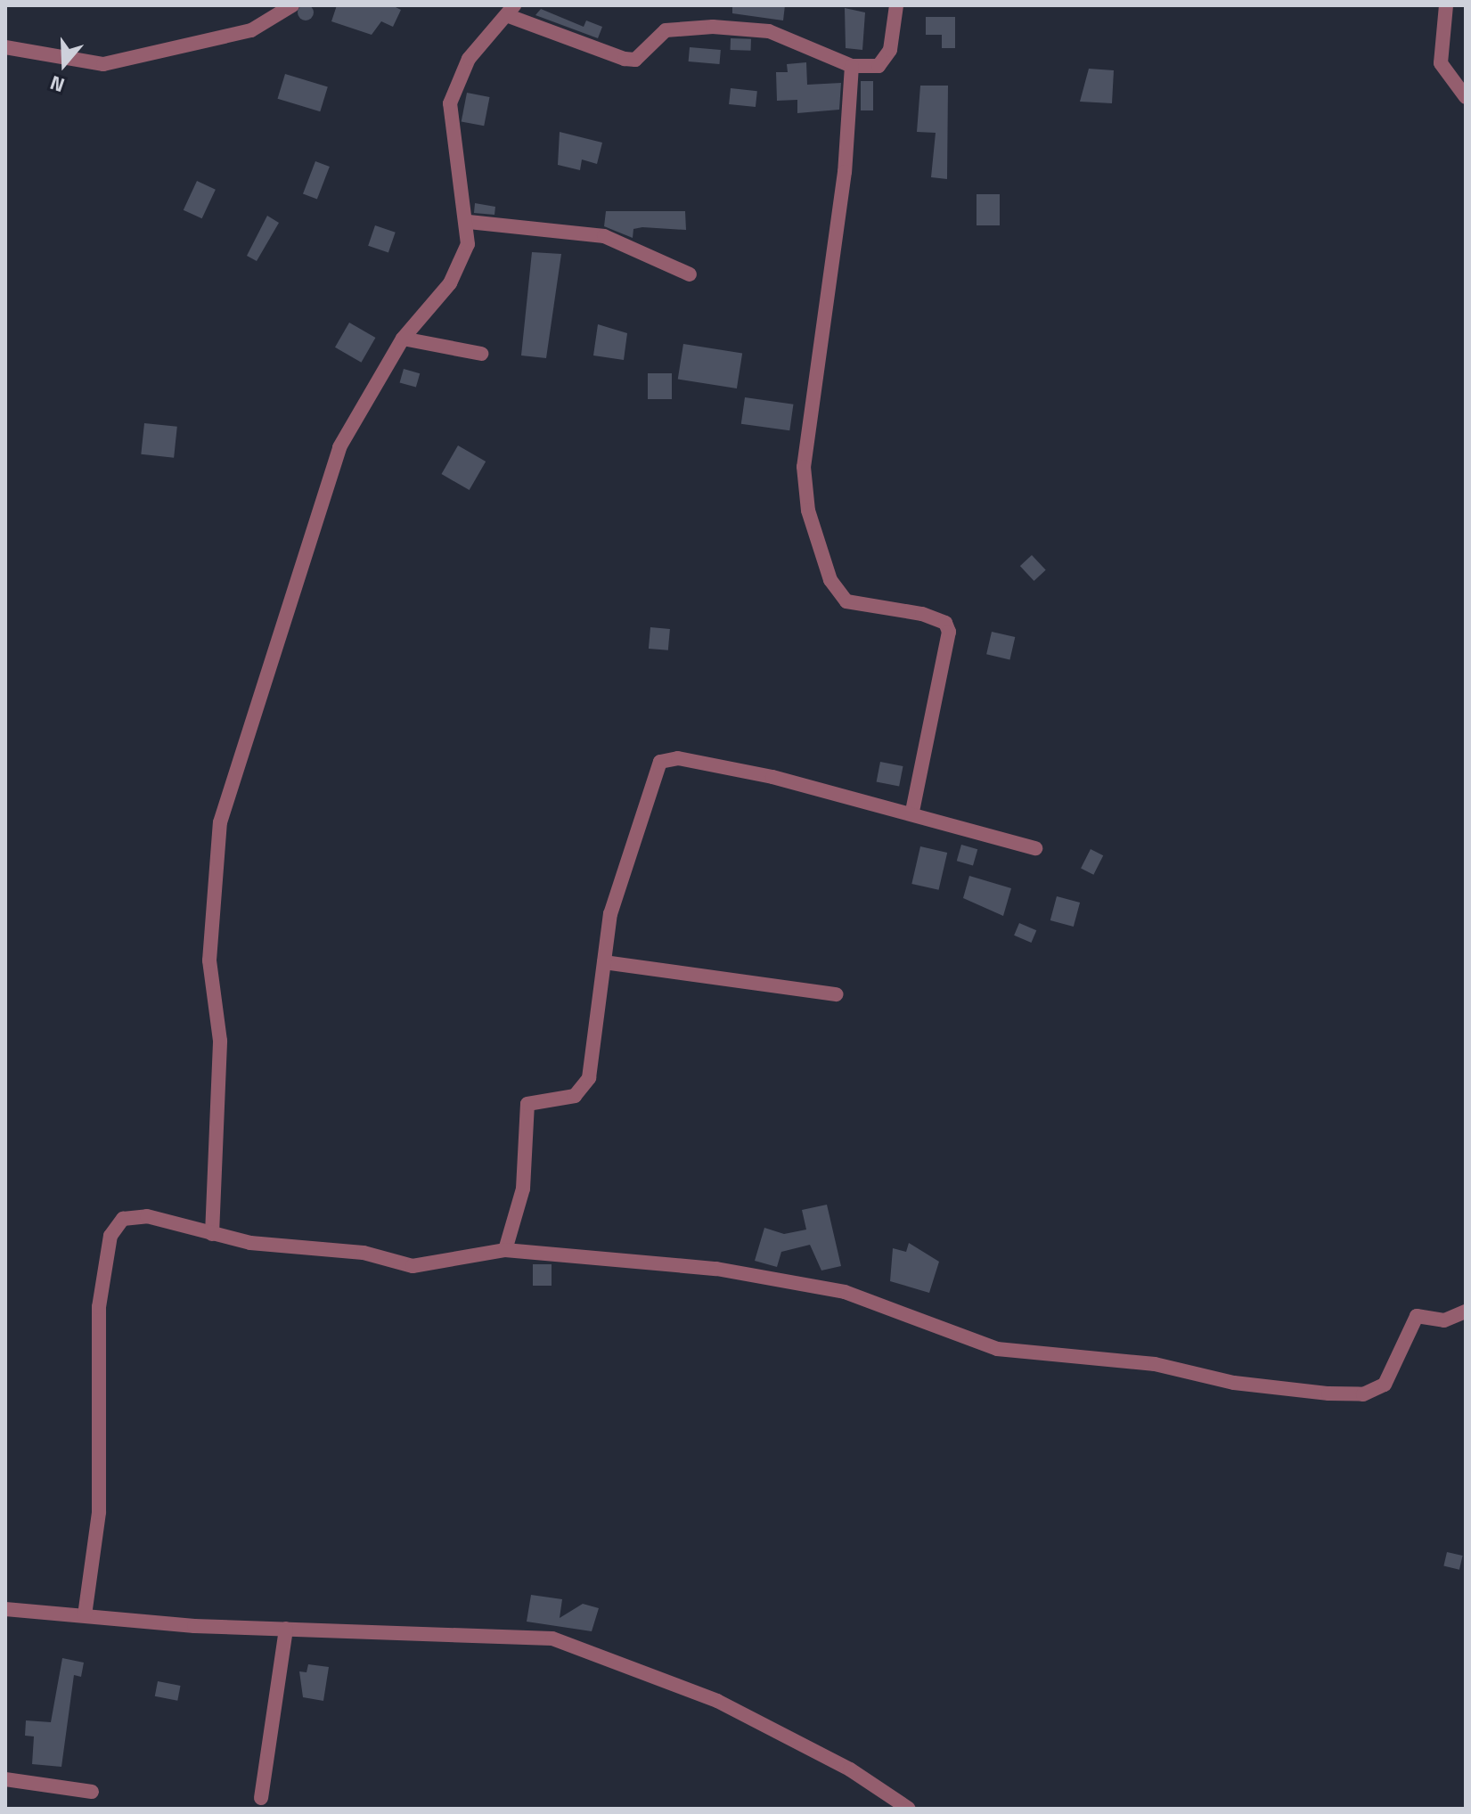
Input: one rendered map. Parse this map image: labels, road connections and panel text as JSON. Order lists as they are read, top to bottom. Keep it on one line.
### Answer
{"north":"bottom"}
